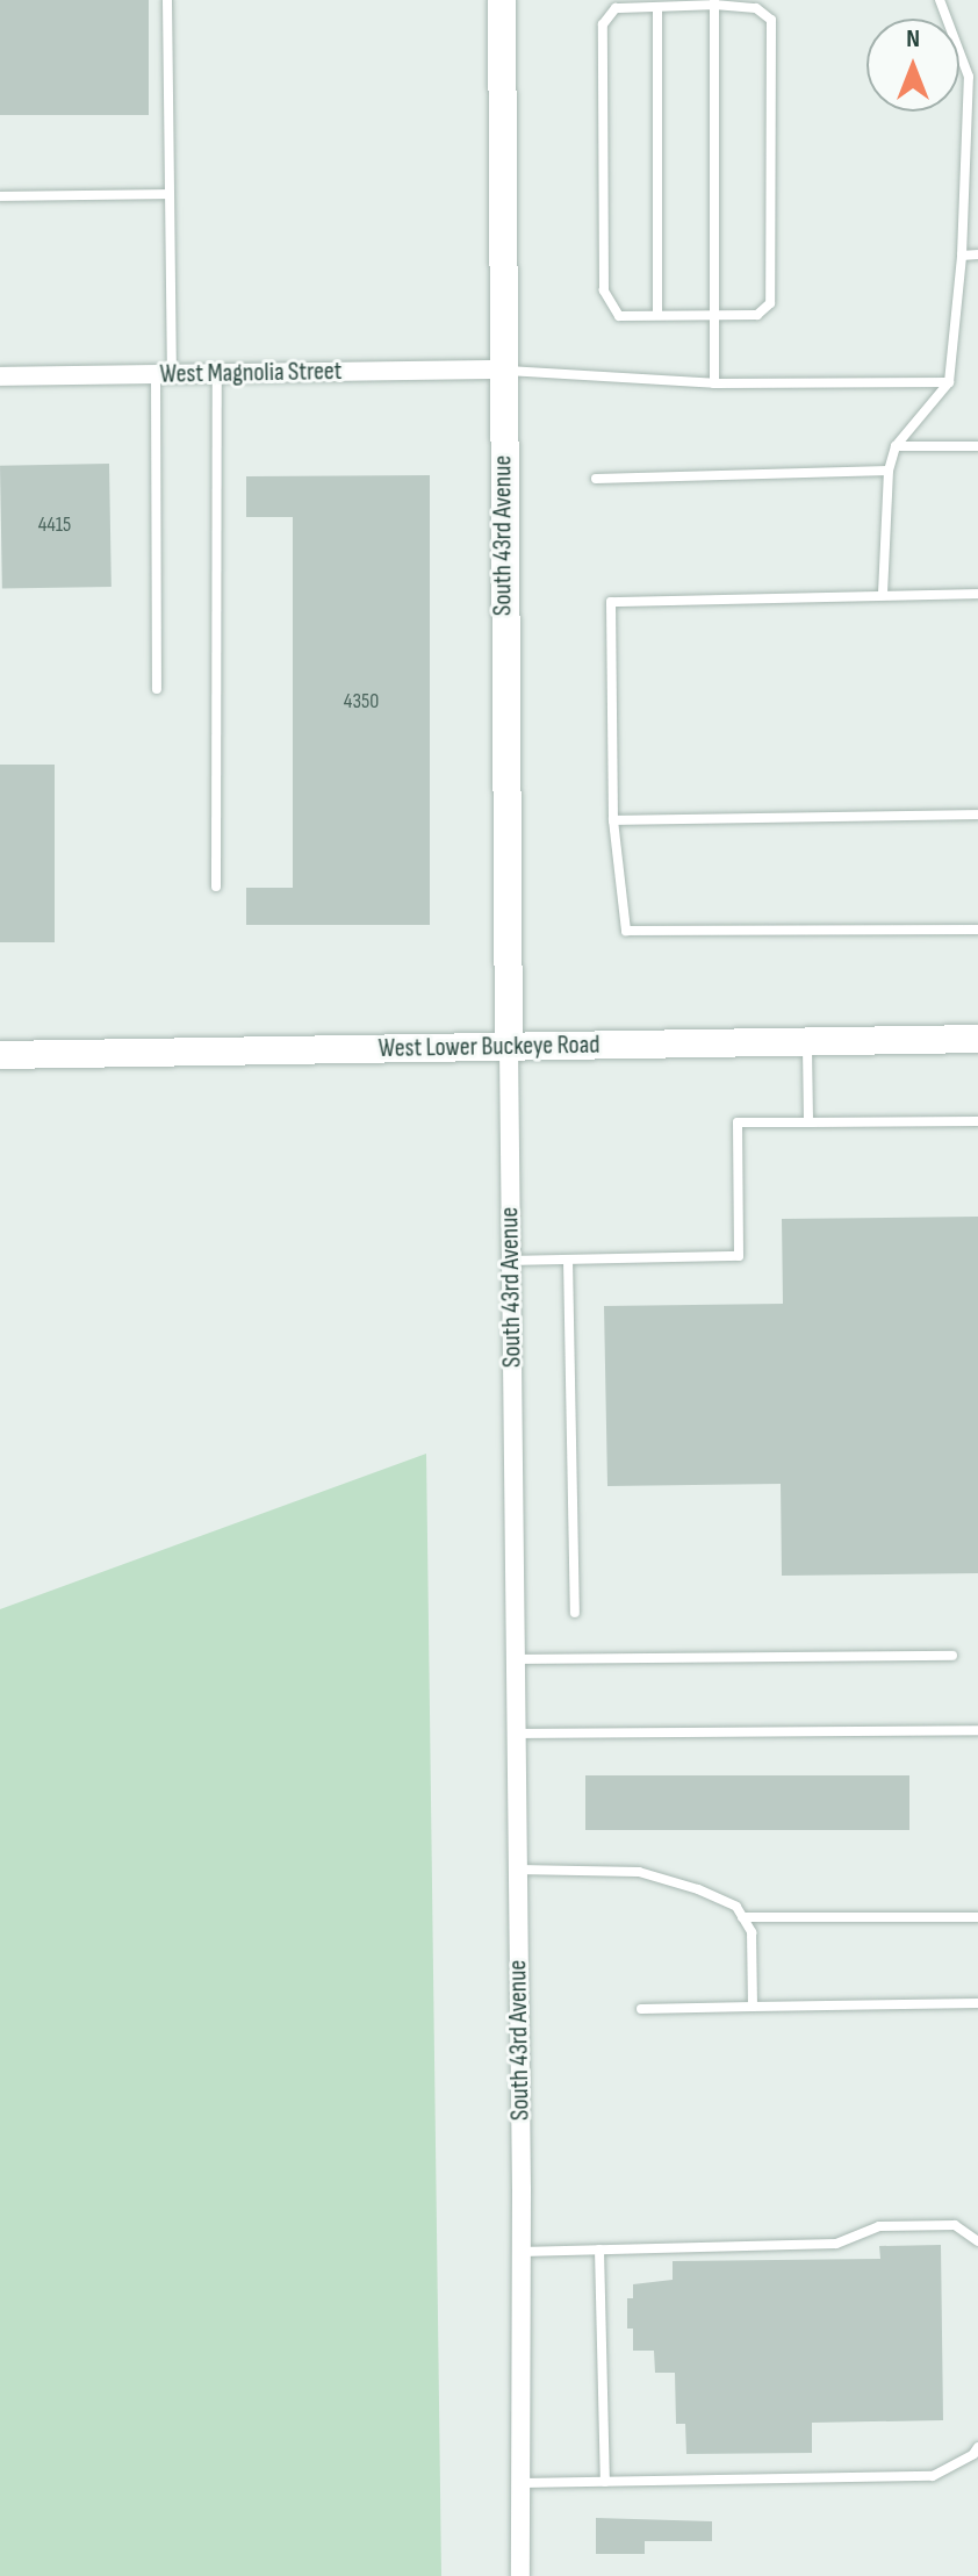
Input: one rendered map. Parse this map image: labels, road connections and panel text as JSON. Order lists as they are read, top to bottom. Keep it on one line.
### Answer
{"streets":{"main road":["South 43rd Avenue","West Lower Buckeye Road"],"street":["West Magnolia Street"]},"crossings":[["West Magnolia Street","South 43rd Avenue"],["South 43rd Avenue","West Lower Buckeye Road"]],"house_numbers":["4415","4350"],"north":"top"}
